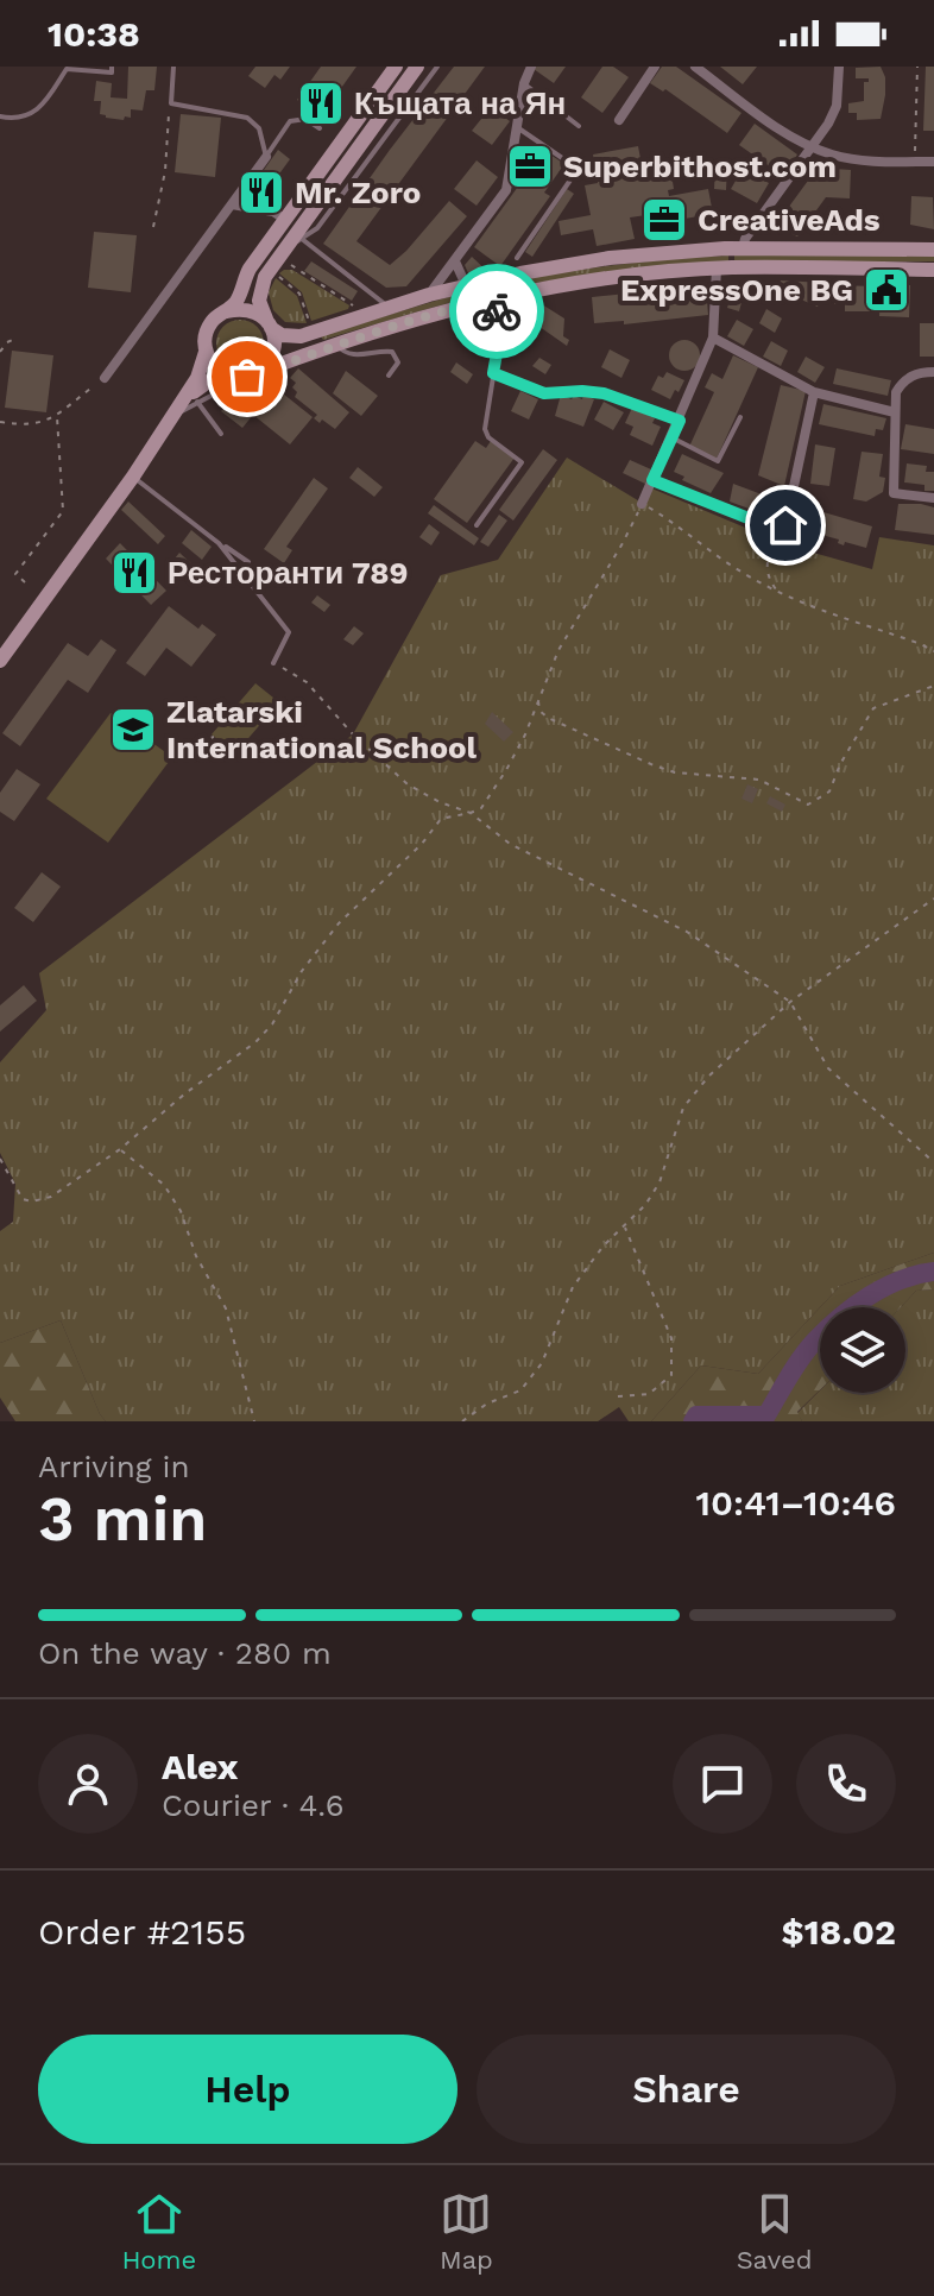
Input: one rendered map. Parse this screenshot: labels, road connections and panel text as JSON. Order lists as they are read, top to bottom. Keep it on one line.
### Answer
{"places":{"restaurant":["Къщата на Ян","Mr. Zoro","Ресторанти 789"],"office":["Superbithost.com","CreativeAds"],"public building":["ExpressOne BG"],"school or university":["Zlatarski International School"]},"page":{"status":"10:38","heading":["3 min","Arriving in","10:41–10:46"],"panel":["Alex","Courier · 4.6","Order #2155","$18.02"],"bar":"On the way · 280 m","buttons":["Help","Share"],"tabs":["Home","Map","Saved"]}}
